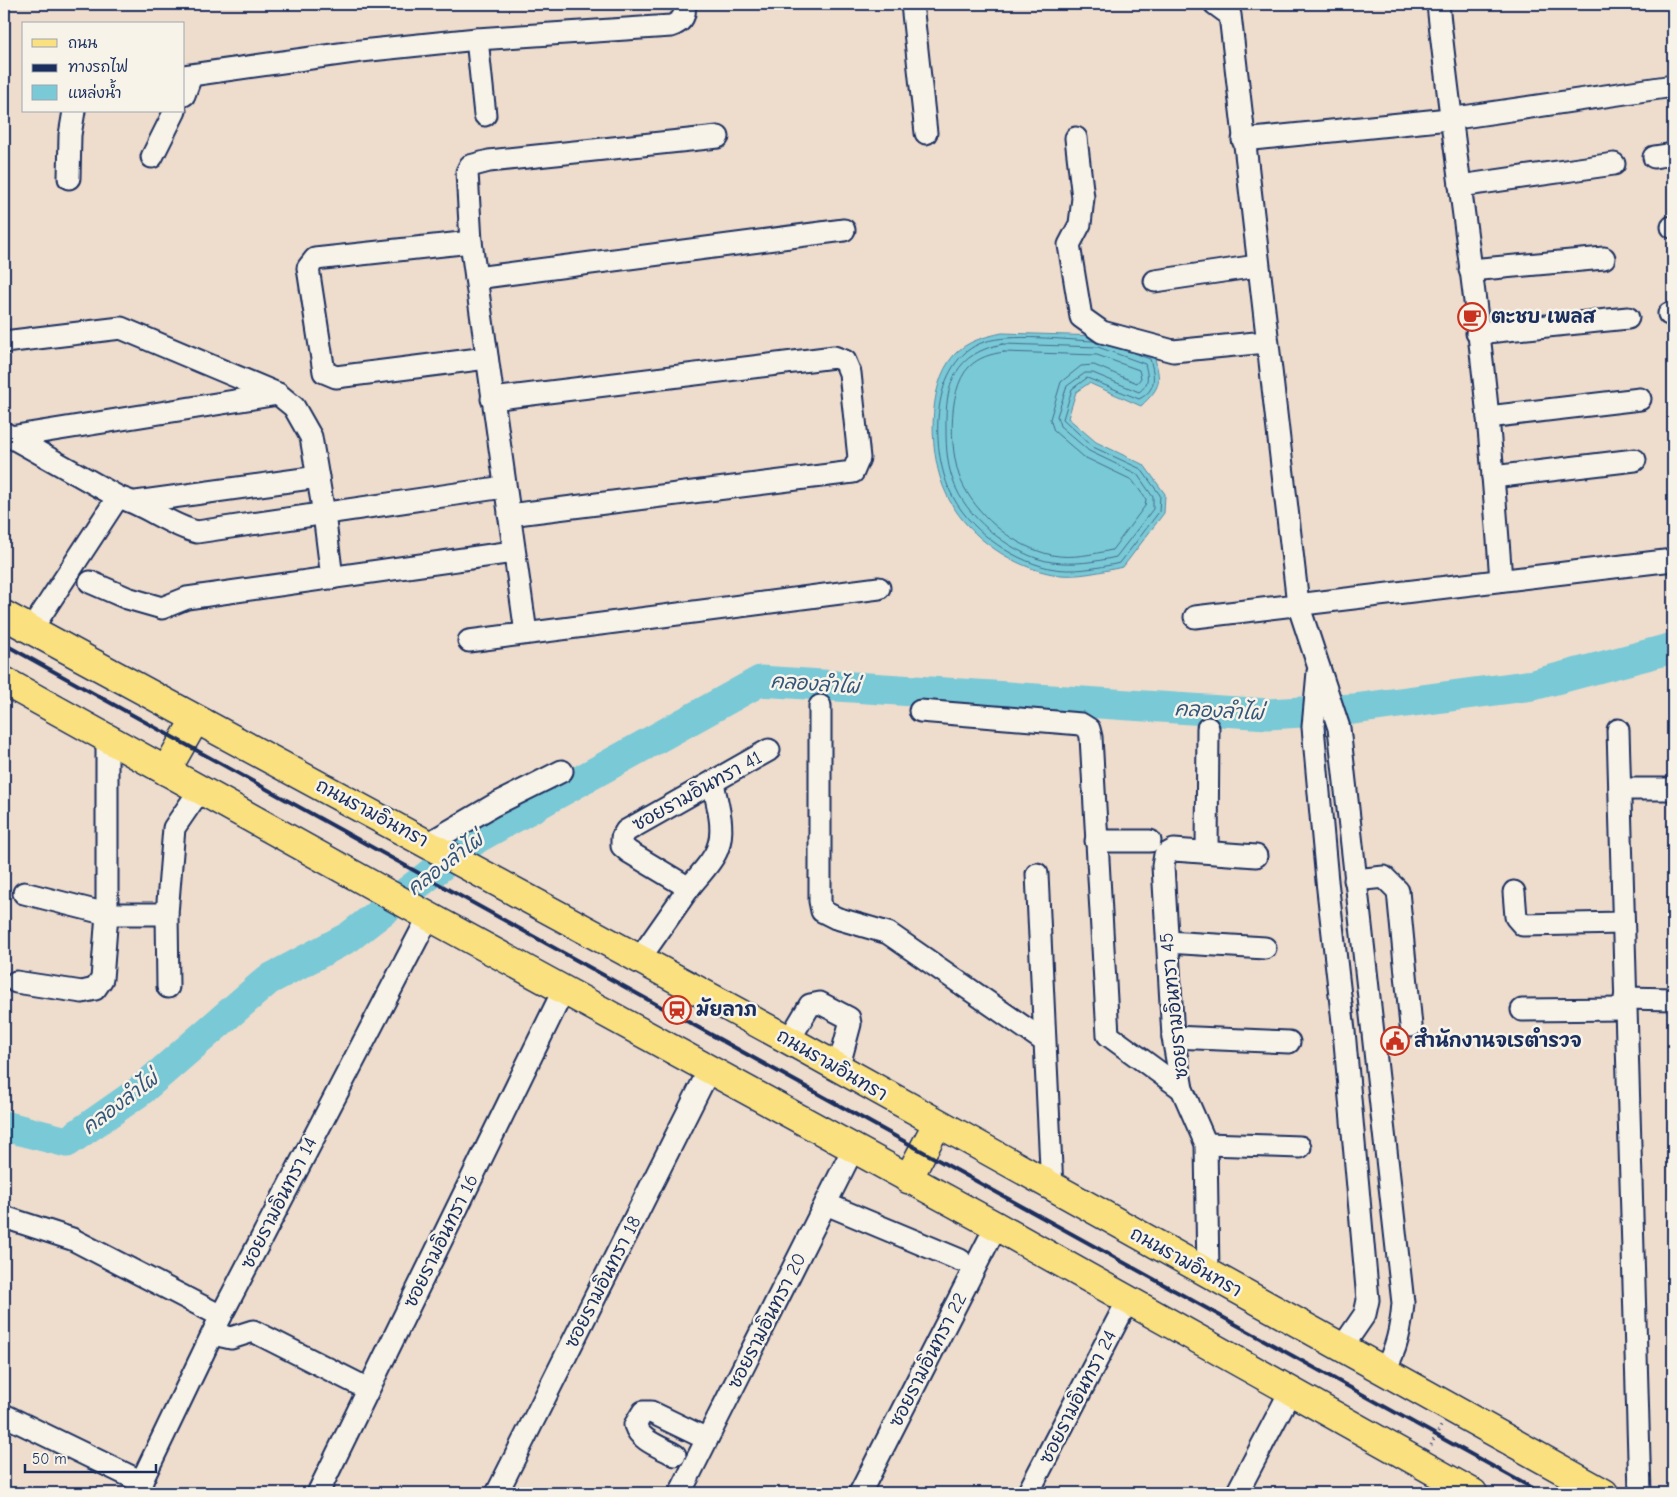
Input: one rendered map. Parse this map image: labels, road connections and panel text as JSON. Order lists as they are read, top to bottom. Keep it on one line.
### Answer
{"streets":{"main road":["ถนนรามอินทรา"],"street":["ซอยรามอินทรา 41","ซอยรามอินทรา 45","ซอยรามอินทรา 14","ซอยรามอินทรา 16","ซอยรามอินทรา 18","ซอยรามอินทรา 20","ซอยรามอินทรา 22","ซอยรามอินทรา 24"]},"crossings":[["ถนนรามอินทรา","ซอยรามอินทรา 45"]],"water":["คลองลำไผ่"],"places":{"cafe":["ตะชบ เพลส"],"station":["มัยลาภ"],"public building":["สำนักงานจเรตำรวจ"]},"legend":["ถนน","ทางรถไฟ","แหล่งน้ำ"],"scale_bar":"50 m"}
